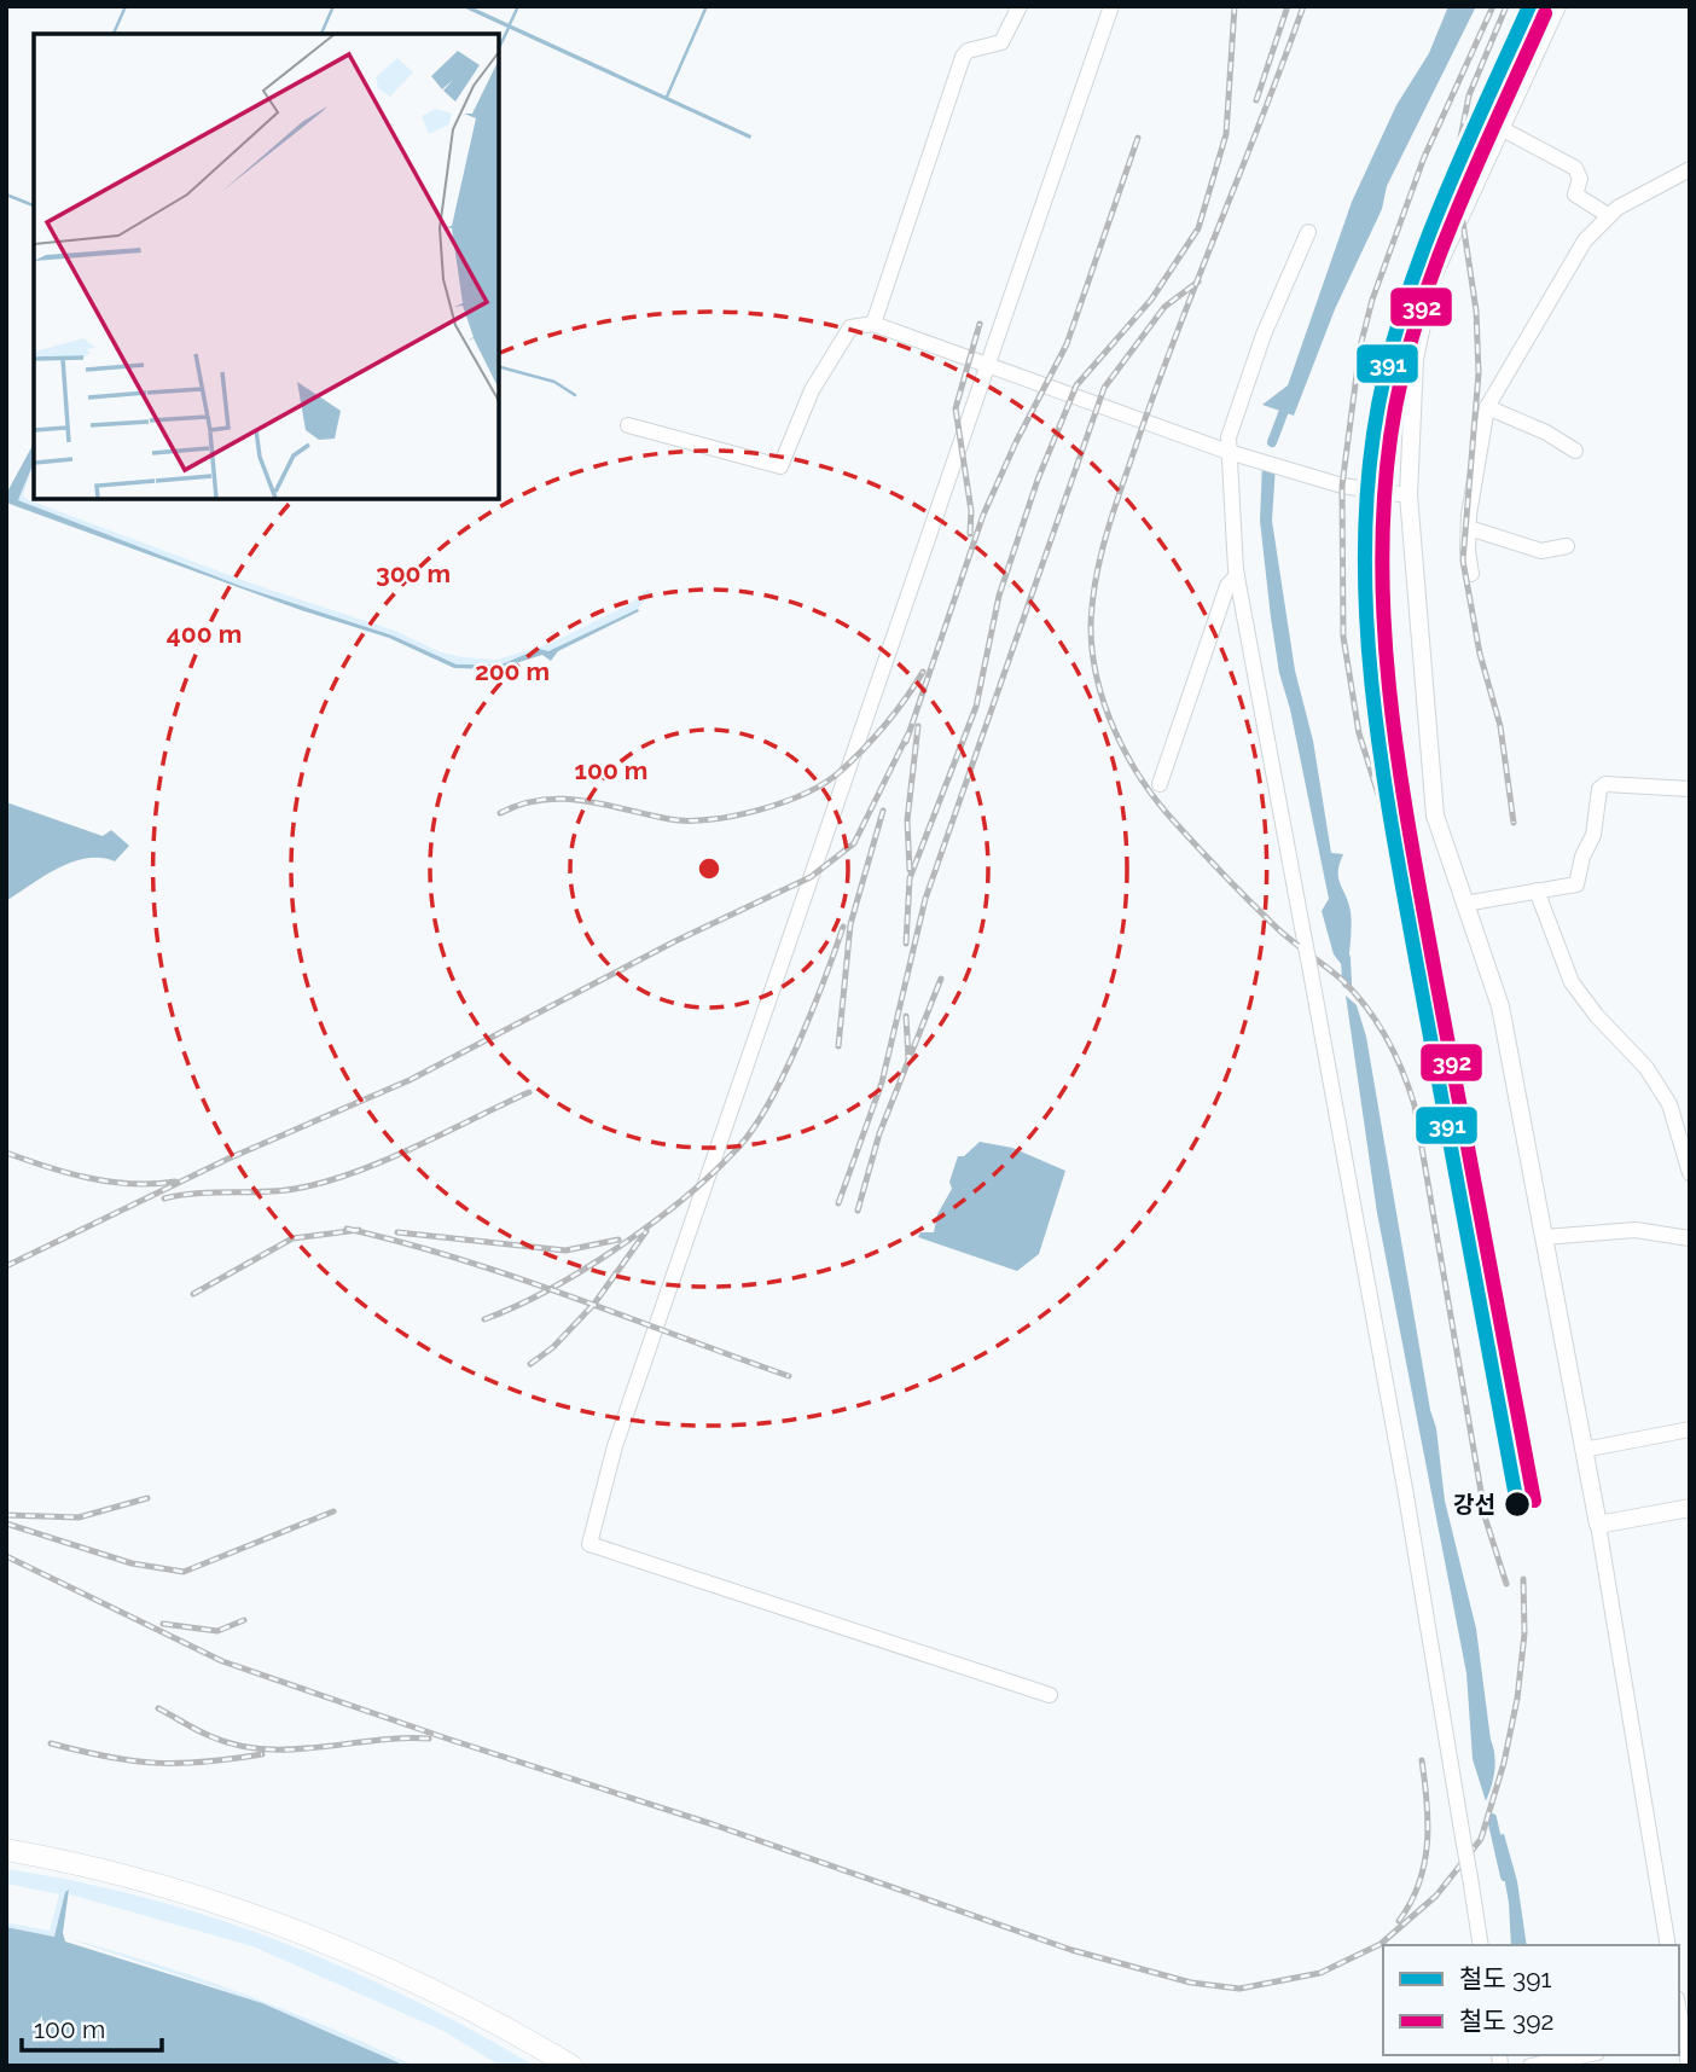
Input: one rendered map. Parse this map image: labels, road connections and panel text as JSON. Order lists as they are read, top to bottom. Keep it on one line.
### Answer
{"places":["강선"],"lines":["rail line 391","rail line 392"],"legend":["철도 391","철도 392"],"scale_bar":"100 m","rings":["300 m","400 m","200 m","100 m"]}
